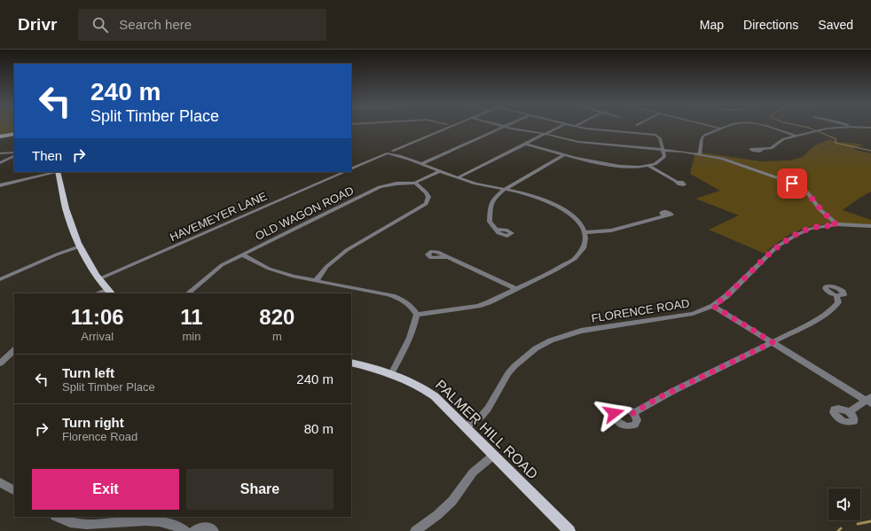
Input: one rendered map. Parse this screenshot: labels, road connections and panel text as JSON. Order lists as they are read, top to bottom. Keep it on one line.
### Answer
{"streets":{"main road":["PALMER HILL ROAD"],"street":["OLD WAGON ROAD","HAVEMEYER LANE","FLORENCE ROAD"]},"crossings":[["FLORENCE ROAD","PALMER HILL ROAD"]],"page":{"header":"Drivr","search":"Search here","nav":["Map","Directions","Saved"],"turn":["240 m","Split Timber Place"],"then":"Then","eta":["11:06","Arrival","11","min","820","m"],"list":[{"name":"Turn left","note":"Split Timber Place","value":"240 m"},{"name":"Turn right","note":"Florence Road","value":"80 m"}],"buttons":["Exit","Share"]}}
